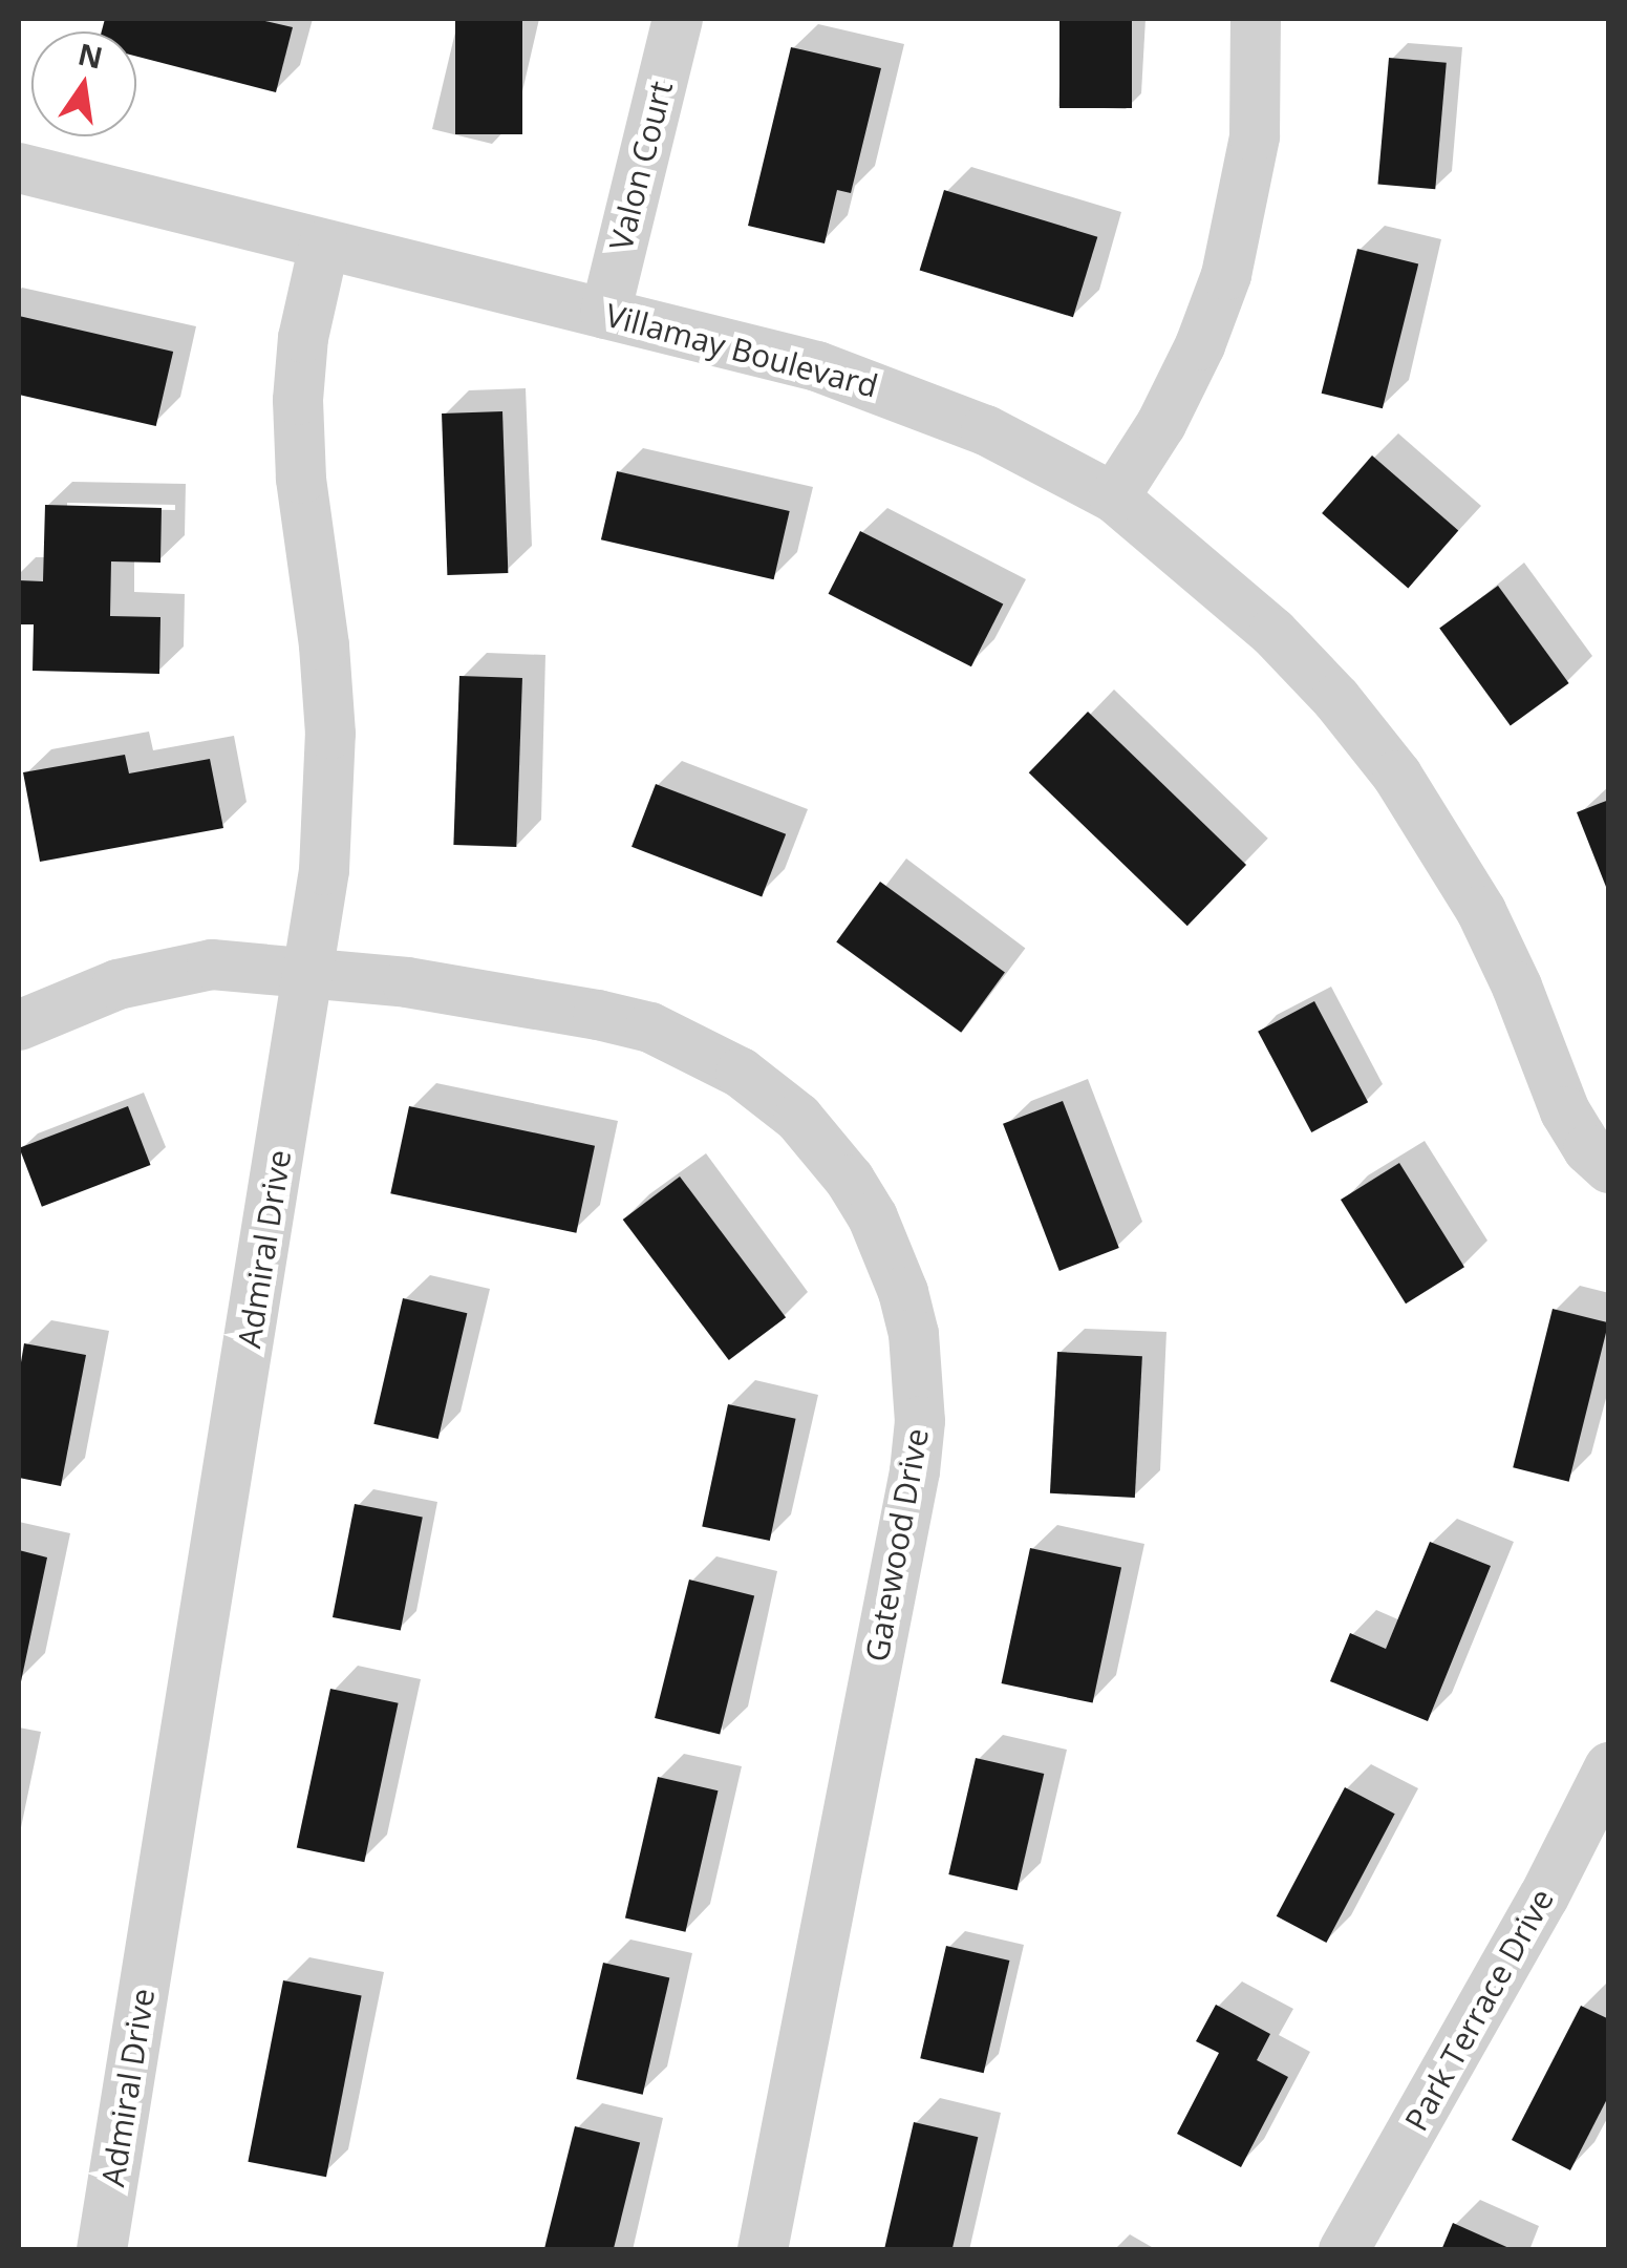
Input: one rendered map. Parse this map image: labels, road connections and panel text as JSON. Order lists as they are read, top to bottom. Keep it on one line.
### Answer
{"streets":{"street":["Valon Court","Villamay Boulevard","Admiral Drive","Gatewood Drive","Park Terrace Drive"]},"crossings":[["Valon Court","Villamay Boulevard"],["Villamay Boulevard","Admiral Drive"],["Admiral Drive","Gatewood Drive"]],"north":"top"}
